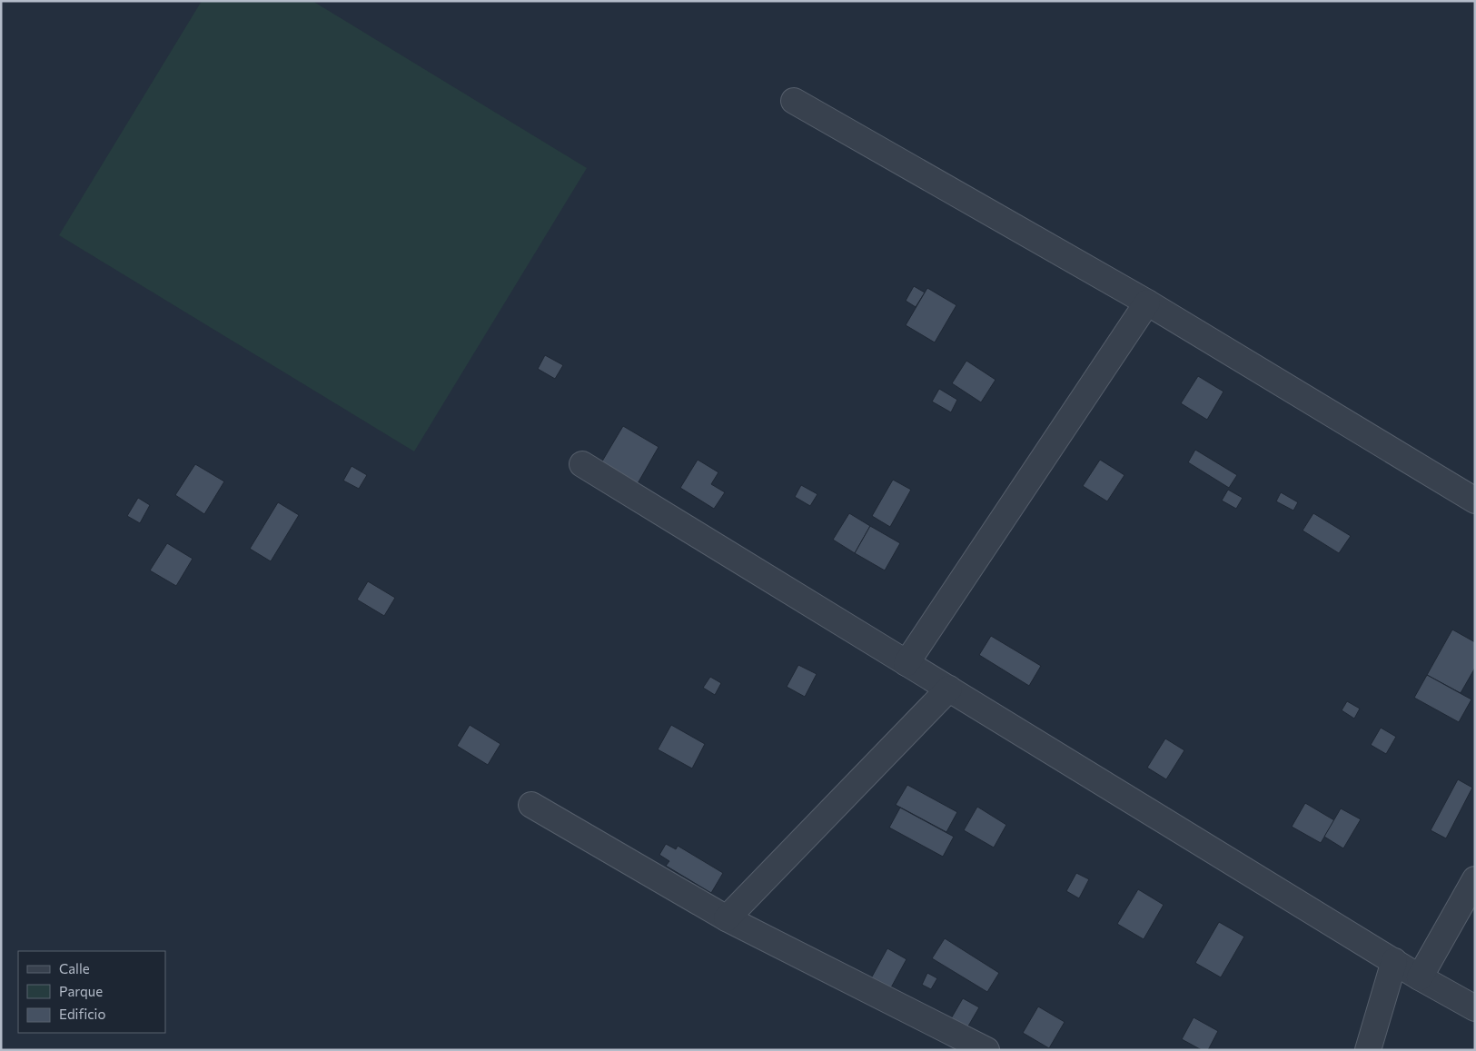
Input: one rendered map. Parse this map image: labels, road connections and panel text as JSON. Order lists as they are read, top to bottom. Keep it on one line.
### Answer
{"legend":["Calle","Parque","Edificio"]}
